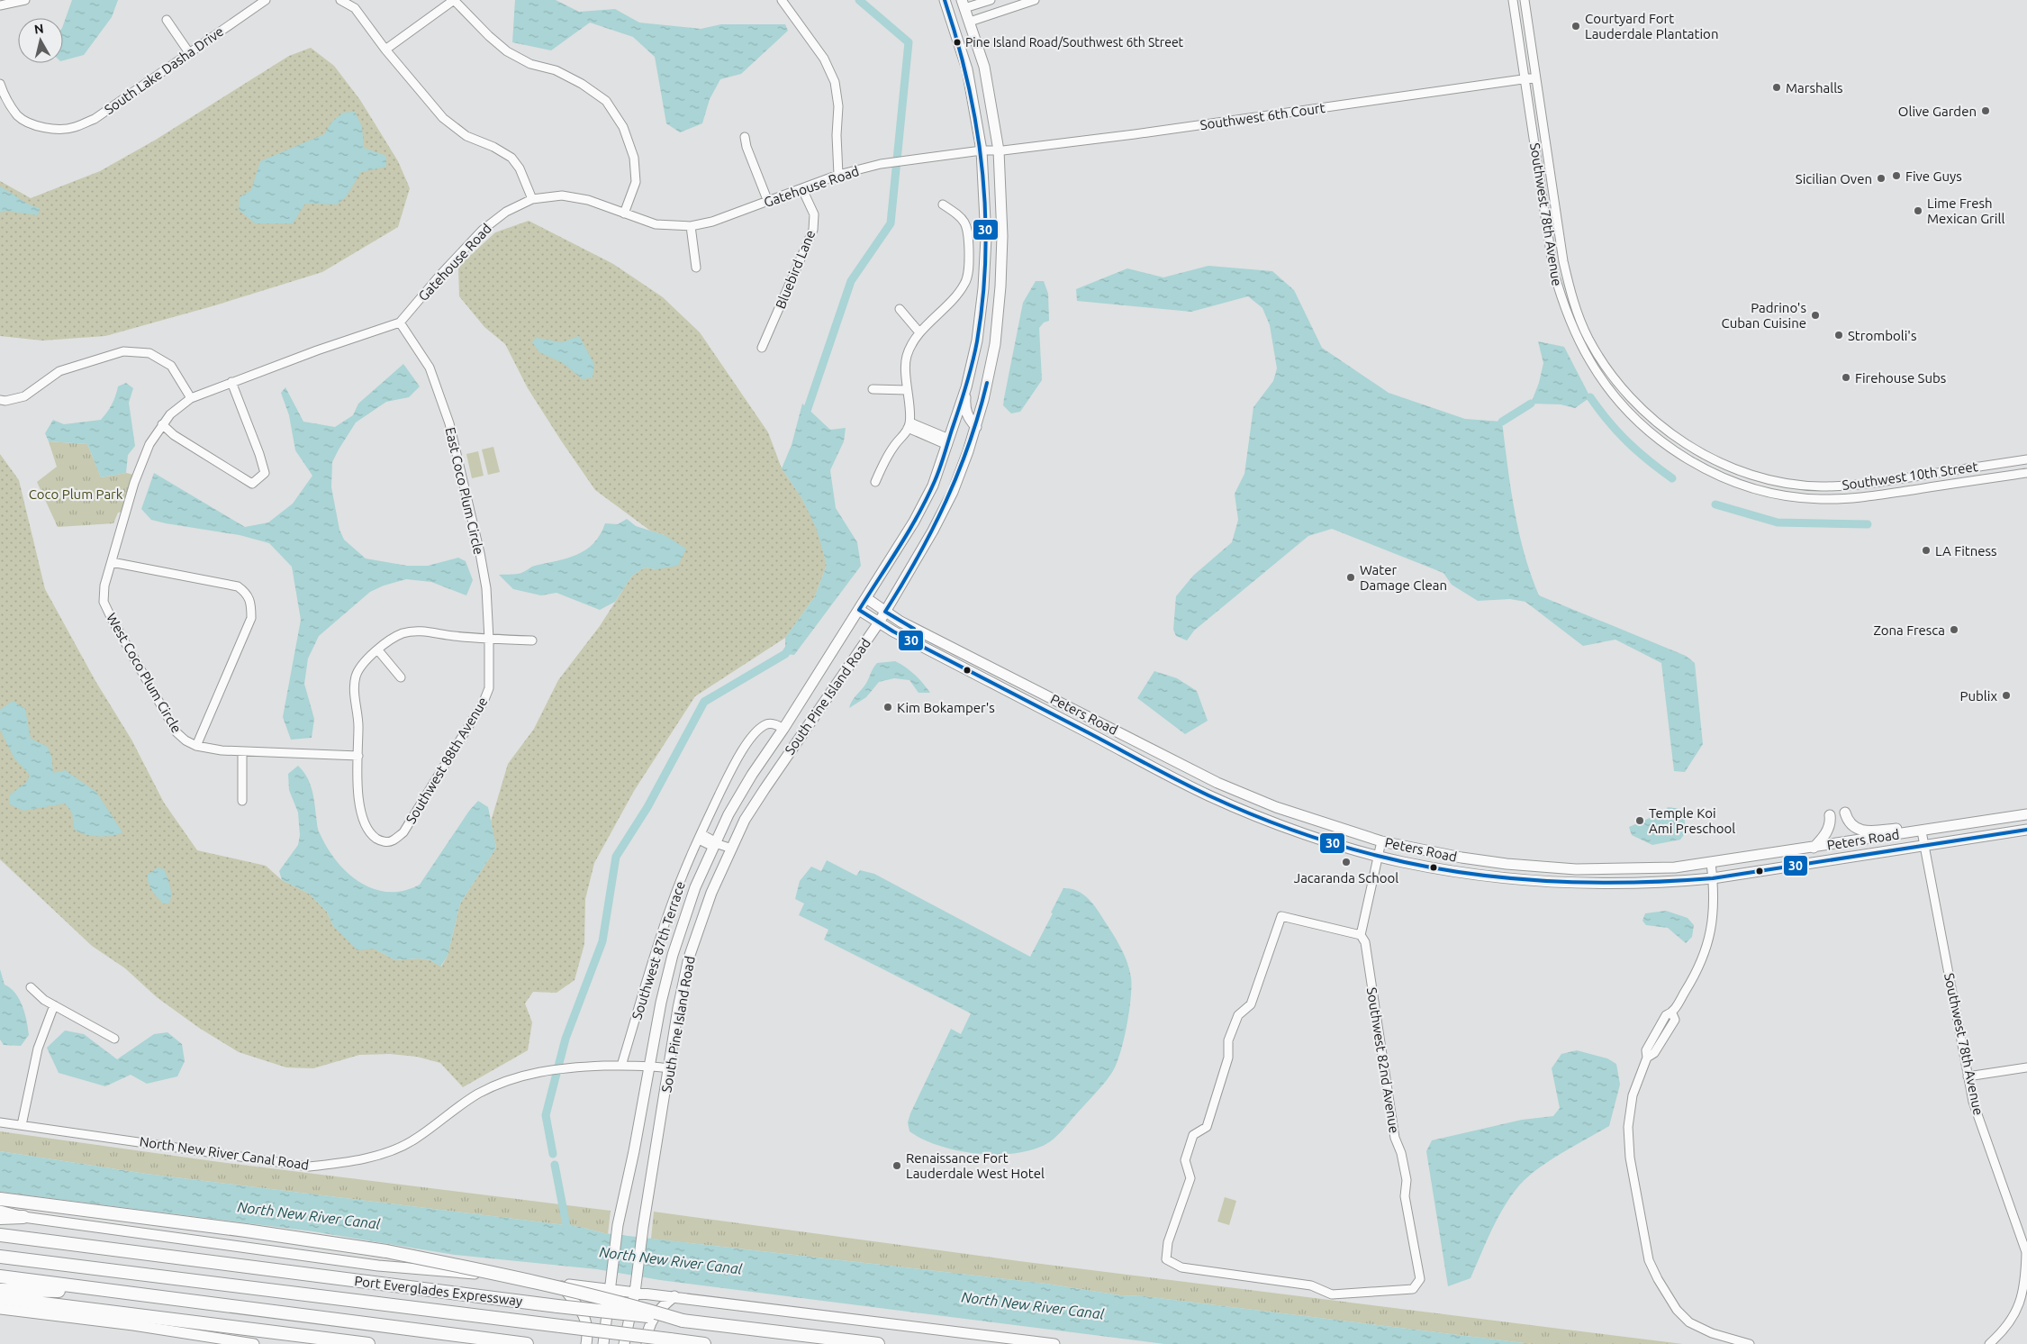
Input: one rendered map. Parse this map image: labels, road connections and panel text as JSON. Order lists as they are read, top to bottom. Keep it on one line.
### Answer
{"streets":{"highway":["Port Everglades Expressway"],"main road":["South Pine Island Road","Peters Road"],"street":["South Lake Dasha Drive","Southwest 6th Court","Gatehouse Road","Southwest 78th Avenue","Bluebird Lane","Southwest 10th Street","East Coco Plum Circle","West Coco Plum Circle","Southwest 88th Avenue","Southwest 87th Terrace","Southwest 82nd Avenue","North New River Canal Road"]},"crossings":[["Southwest 6th Court","Gatehouse Road"],["Southwest 6th Court","Southwest 78th Avenue"],["Southwest 6th Court","South Pine Island Road"],["Gatehouse Road","Bluebird Lane"],["Gatehouse Road","East Coco Plum Circle"],["Gatehouse Road","South Pine Island Road"],["Southwest 78th Avenue","Southwest 10th Street"],["Southwest 78th Avenue","Peters Road"],["East Coco Plum Circle","Southwest 88th Avenue"],["South Pine Island Road","Peters Road"],["South Pine Island Road","Southwest 87th Terrace"],["South Pine Island Road","North New River Canal Road"],["Peters Road","Southwest 82nd Avenue"],["Southwest 87th Terrace","North New River Canal Road"]],"water":["North New River Canal"],"parks":["Coco Plum Park"],"places":["Courtyard Fort Lauderdale Plantation","Pine Island Road/Southwest 6th Street","Marshalls","Olive Garden","Five Guys","Sicilian Oven","Lime Fresh Mexican Grill","Padrino's Cuban Cuisine","Stromboli's","Firehouse Subs","LA Fitness","Water Damage Clean","Zona Fresca","Publix","Kim Bokamper's","Temple Koi Ami Preschool","Jacaranda School","Renaissance Fort Lauderdale West Hotel"],"lines":["transit line 30"],"north":"top"}
